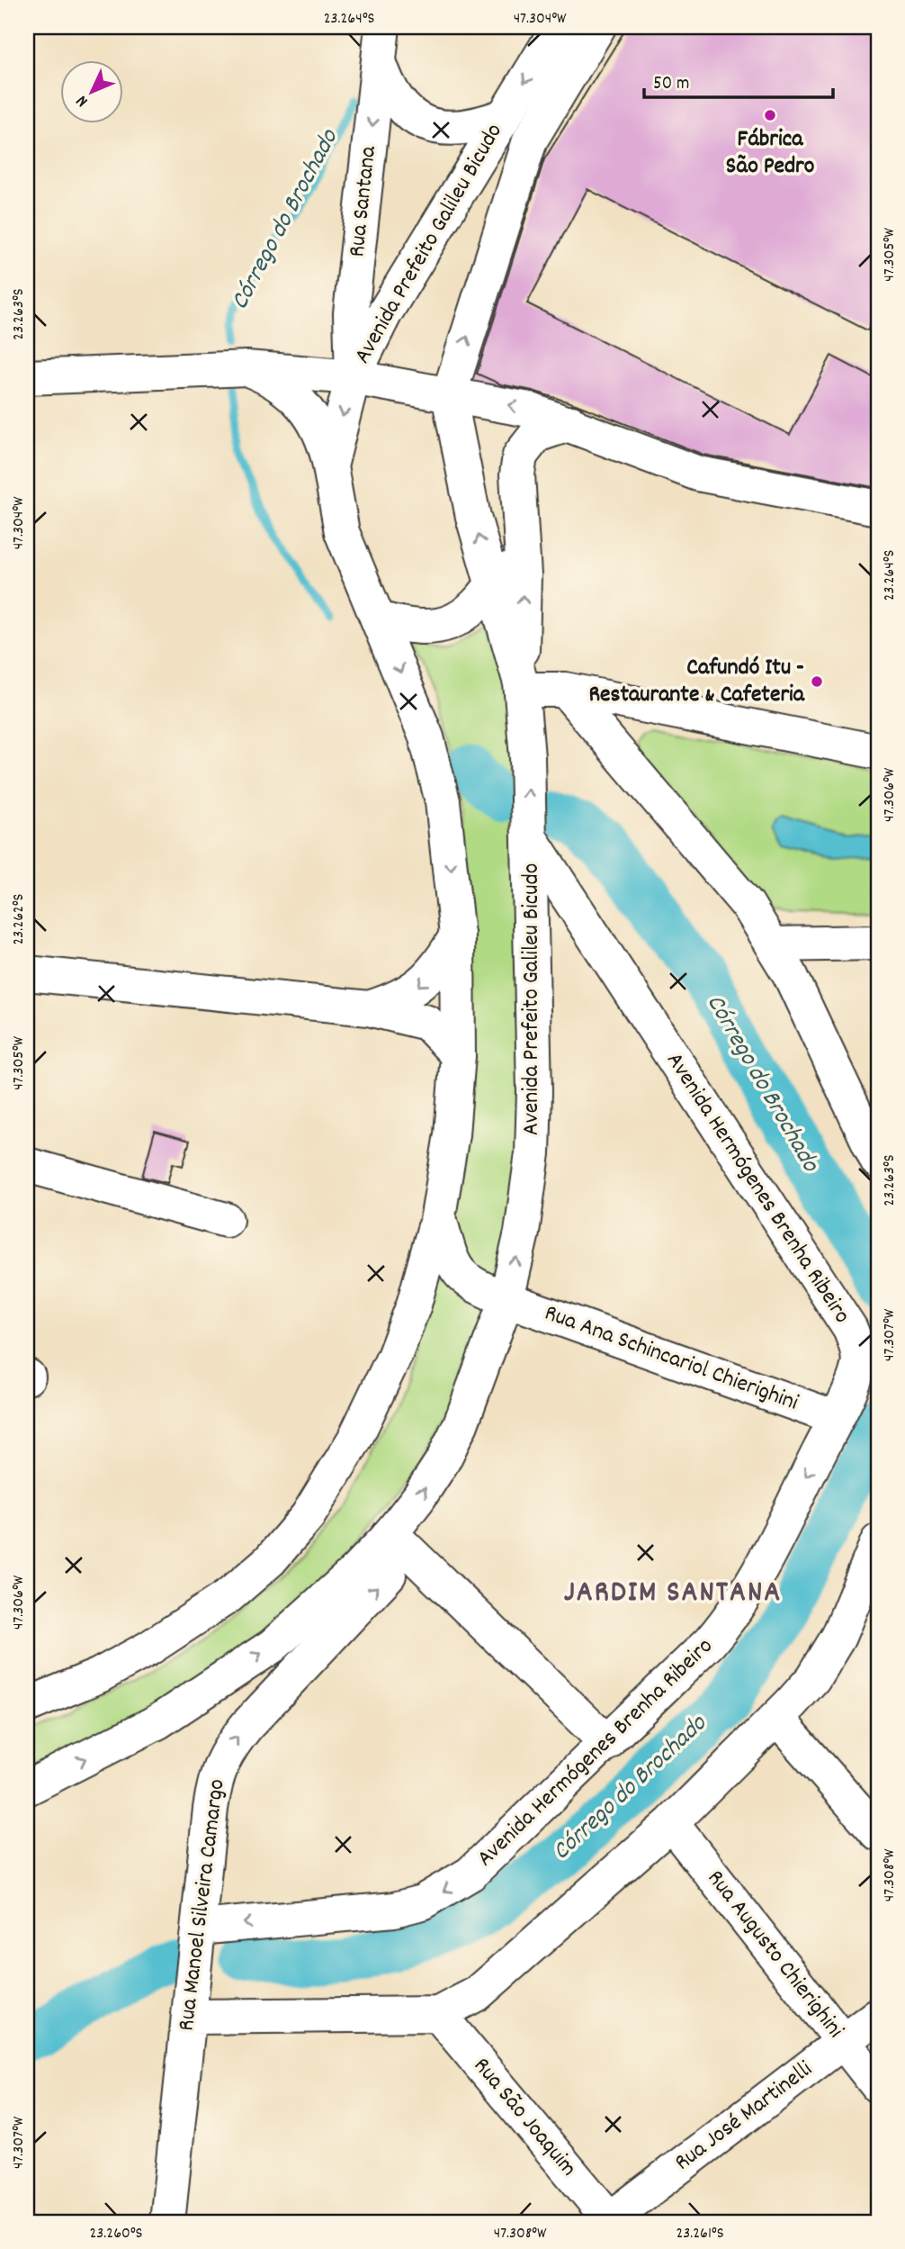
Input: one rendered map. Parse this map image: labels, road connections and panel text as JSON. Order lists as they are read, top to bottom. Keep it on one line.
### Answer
{"streets":{"street":["Rua Santana","Avenida Prefeito Galileu Bicudo","Avenida Hermógenes Brenha Ribeiro","Rua Ana Schincariol Chierighini","Rua Manoel Silveira Camargo","Rua Augusto Chierighini","Rua José Martinelli","Rua São Joaquim"]},"crossings":[["Rua Santana","Avenida Prefeito Galileu Bicudo"],["Avenida Prefeito Galileu Bicudo","Avenida Hermógenes Brenha Ribeiro"],["Avenida Prefeito Galileu Bicudo","Rua Ana Schincariol Chierighini"],["Avenida Prefeito Galileu Bicudo","Rua Manoel Silveira Camargo"],["Avenida Hermógenes Brenha Ribeiro","Rua Ana Schincariol Chierighini"],["Avenida Hermógenes Brenha Ribeiro","Rua Manoel Silveira Camargo"],["Rua Augusto Chierighini","Rua José Martinelli"],["Rua José Martinelli","Rua São Joaquim"]],"one_way":["Rua Santana","Rua Manoel Silveira Camargo"],"districts":["JARDIM SANTANA"],"water":["Córrego do Brochado"],"places":["Fábrica São Pedro","Cafundó Itu - Restaurante & Cafeteria"],"scale_bar":"50 m","north":"bottom left","coordinates":["23.264°S","47.304°W","47.305°W","23.263°S","47.306°W","23.262°S","47.307°W","47.308°W","23.260°S","23.261°S"]}
